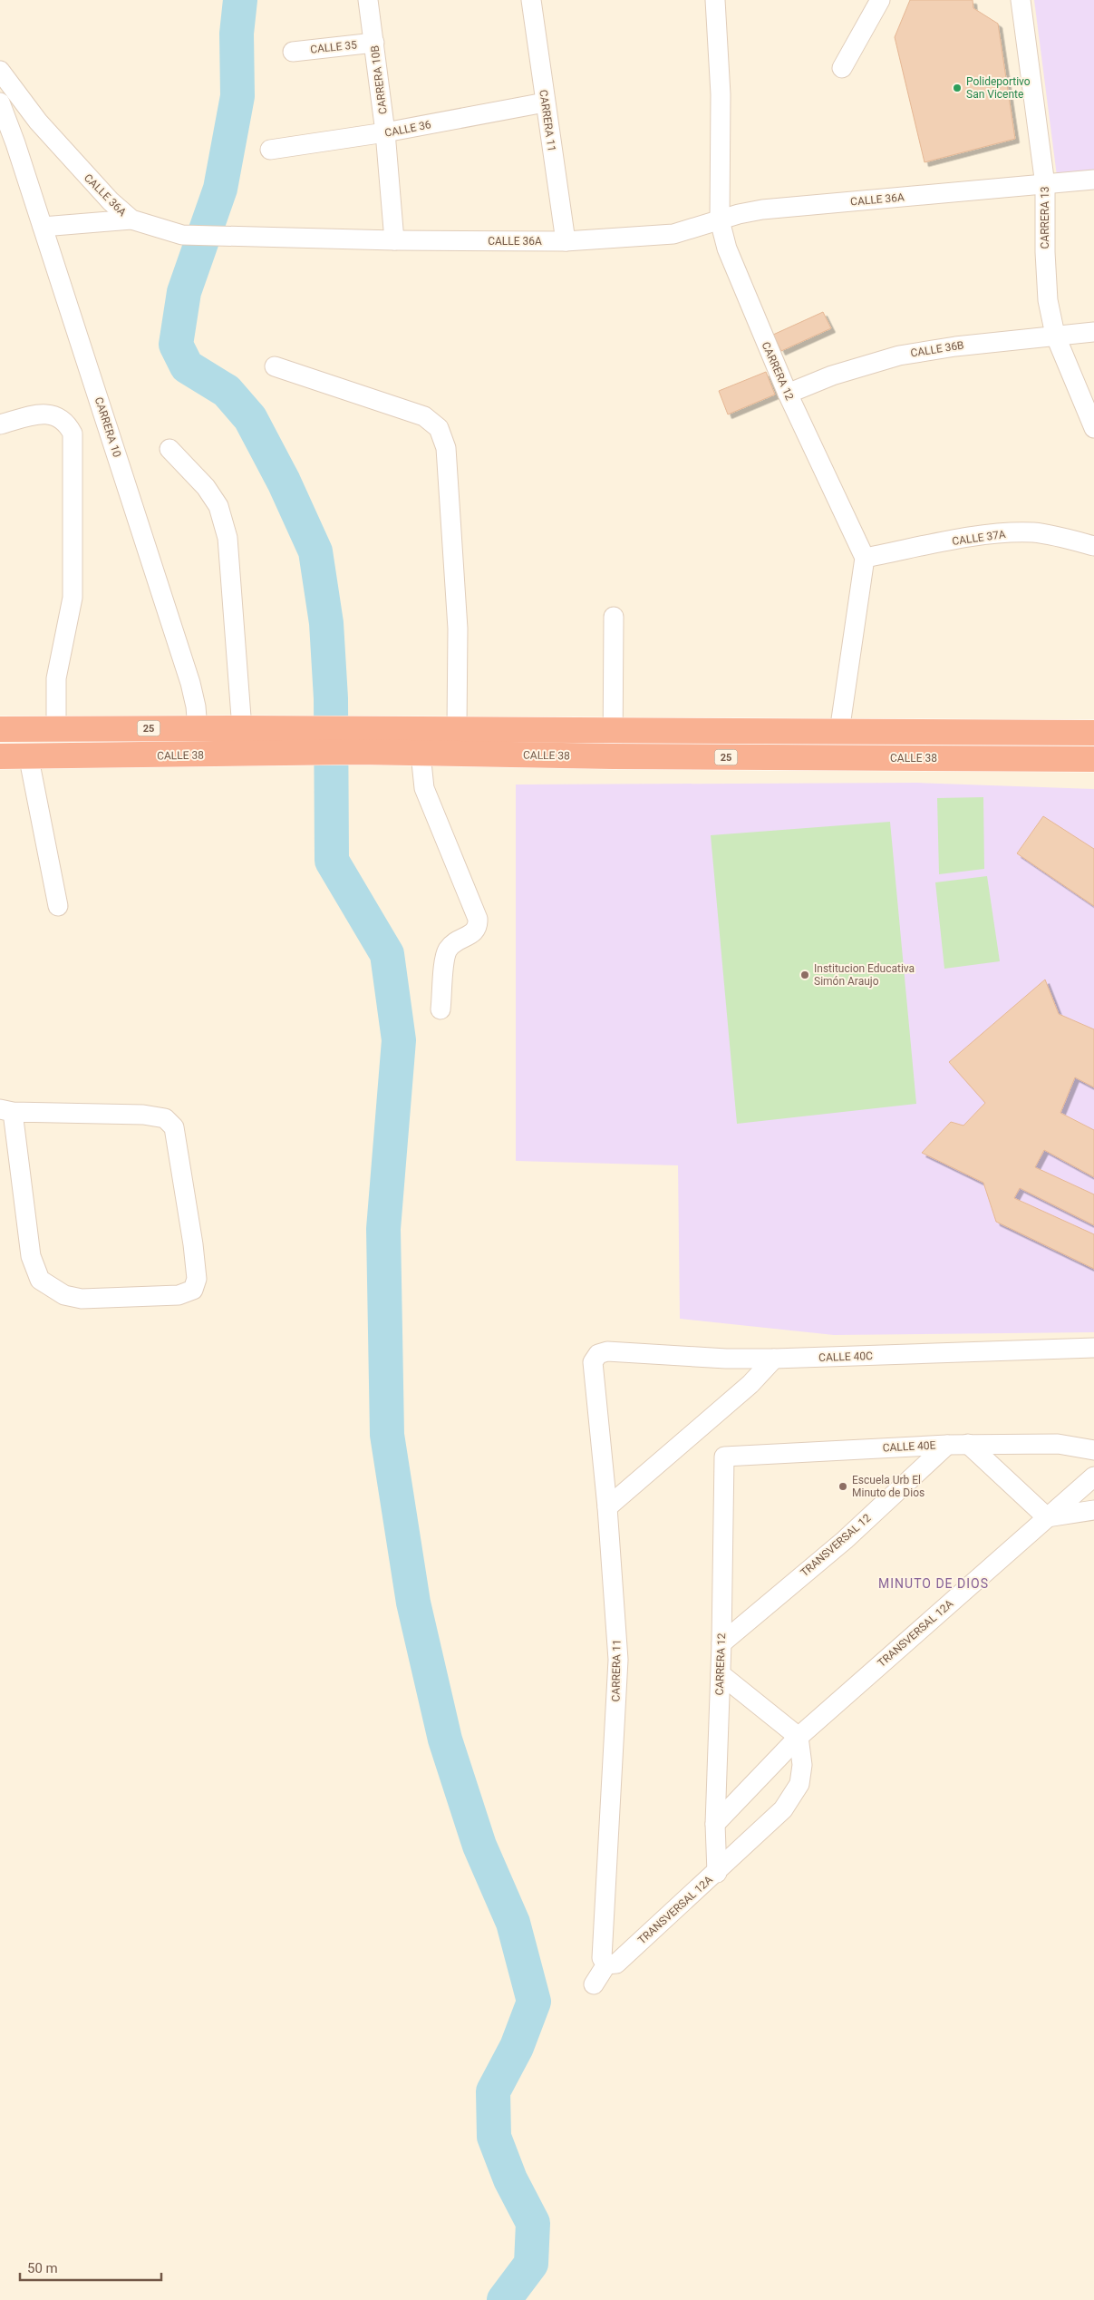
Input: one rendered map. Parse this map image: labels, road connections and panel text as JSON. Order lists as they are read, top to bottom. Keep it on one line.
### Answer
{"streets":{"highway":["25","CALLE 38"],"street":["CALLE 35","CARRERA 10B","CARRERA 11","CALLE 36","CALLE 36A","CARRERA 13","CALLE 36B","CARRERA 12","CARRERA 10","CALLE 37A","CALLE 40C","CALLE 40E","TRANSVERSAL 12","TRANSVERSAL 12A"]},"crossings":[["CALLE 35","CARRERA 10B"],["CARRERA 10B","CALLE 36"],["CARRERA 10B","CALLE 36A"],["CARRERA 11","CALLE 36"],["CARRERA 11","CALLE 36A"],["CARRERA 11","CALLE 40C"],["CARRERA 11","TRANSVERSAL 12A"],["CALLE 36A","CARRERA 13"],["CALLE 36A","CARRERA 12"],["CARRERA 13","CALLE 36B"],["CALLE 36B","CARRERA 12"],["CARRERA 12","CALLE 37A"],["CARRERA 12","CALLE 40E"],["CARRERA 12","TRANSVERSAL 12"],["CARRERA 12","TRANSVERSAL 12A"],["CARRERA 10","CALLE 38"],["CALLE 40E","TRANSVERSAL 12"]],"districts":["MINUTO DE DIOS"],"places":["Polideportivo San Vicente","Institucion Educativa Simón Araujo","Escuela Urb El Minuto de Dios"],"scale_bar":"50 m"}
